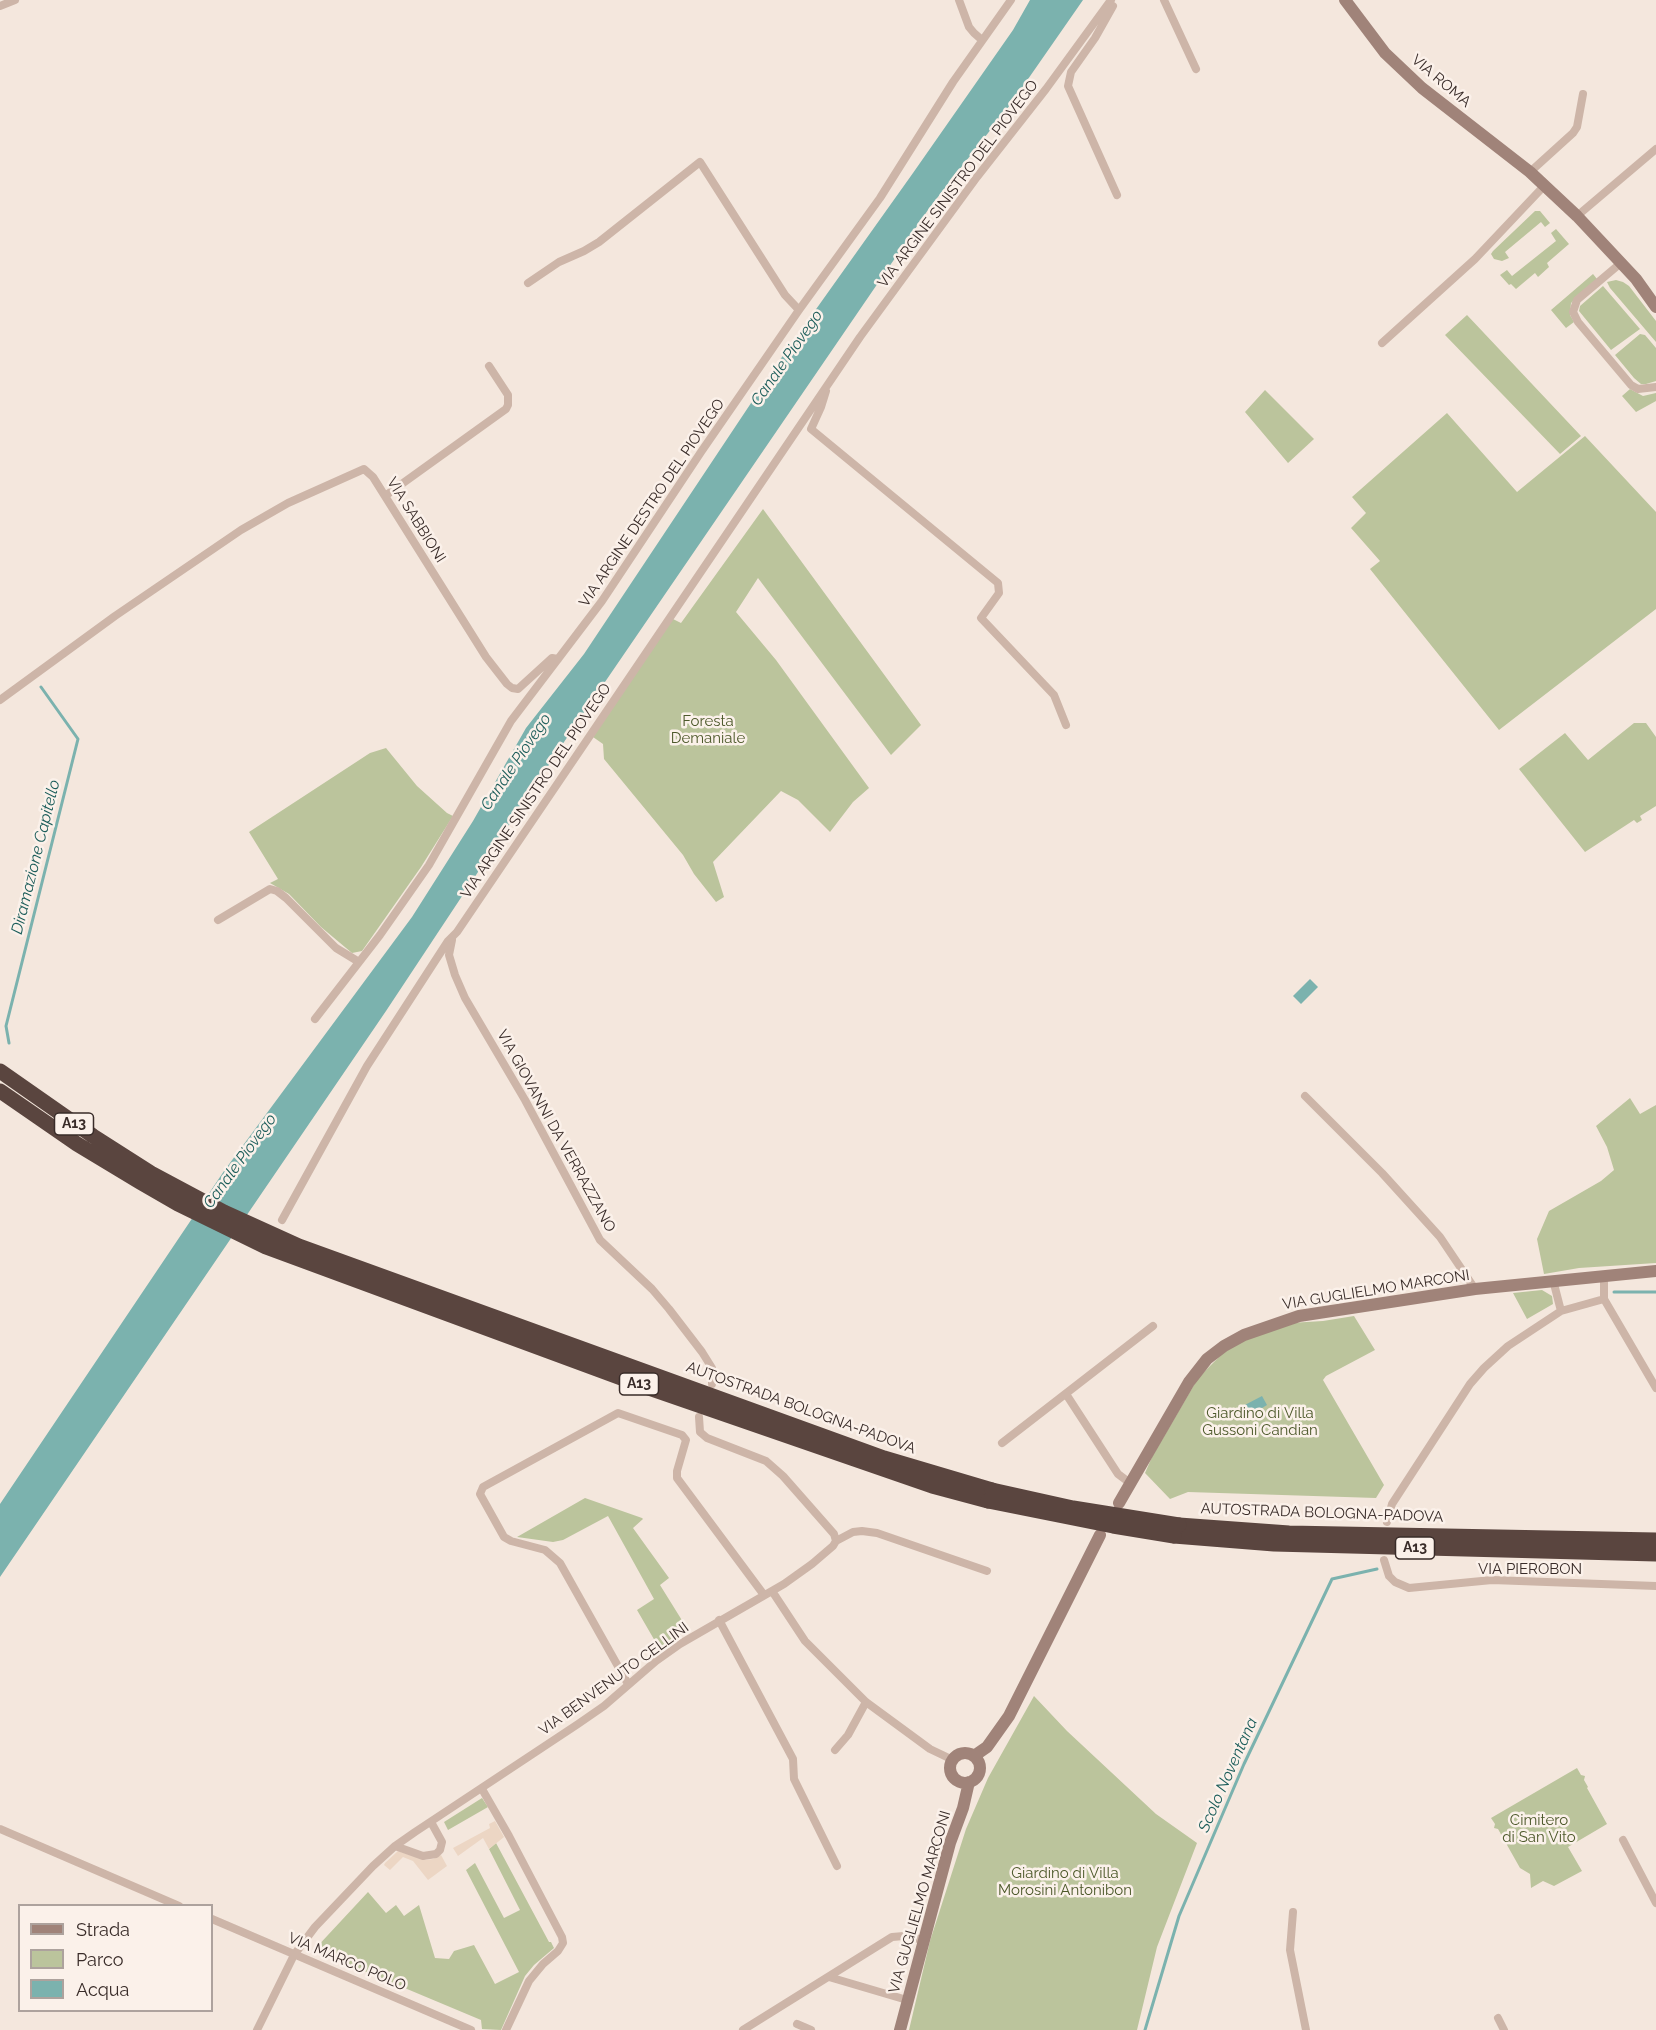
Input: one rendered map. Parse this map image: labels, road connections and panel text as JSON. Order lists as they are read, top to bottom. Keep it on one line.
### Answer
{"streets":{"highway":["A13","AUTOSTRADA BOLOGNA-PADOVA"],"street":["VIA ROMA","VIA ARGINE SINISTRO DEL PIOVEGO","VIA ARGINE DESTRO DEL PIOVEGO","VIA SABBIONI","VIA GIOVANNI DA VERRAZZANO","VIA GUGLIELMO MARCONI","VIA PIEROBON","VIA BENVENUTO CELLINI","VIA MARCO POLO"]},"crossings":[["VIA ARGINE SINISTRO DEL PIOVEGO","VIA GIOVANNI DA VERRAZZANO"],["VIA ARGINE DESTRO DEL PIOVEGO","VIA SABBIONI"],["VIA BENVENUTO CELLINI","VIA MARCO POLO"]],"water":["Canale Piovego","Diramazione Capitello","Scolo Noventana"],"parks":["Foresta Demaniale","Giardino di Villa Gussoni Candian","Cimitero di San Vito","Giardino di Villa Morosini Antonibon"],"legend":["Strada","Parco","Acqua"]}
